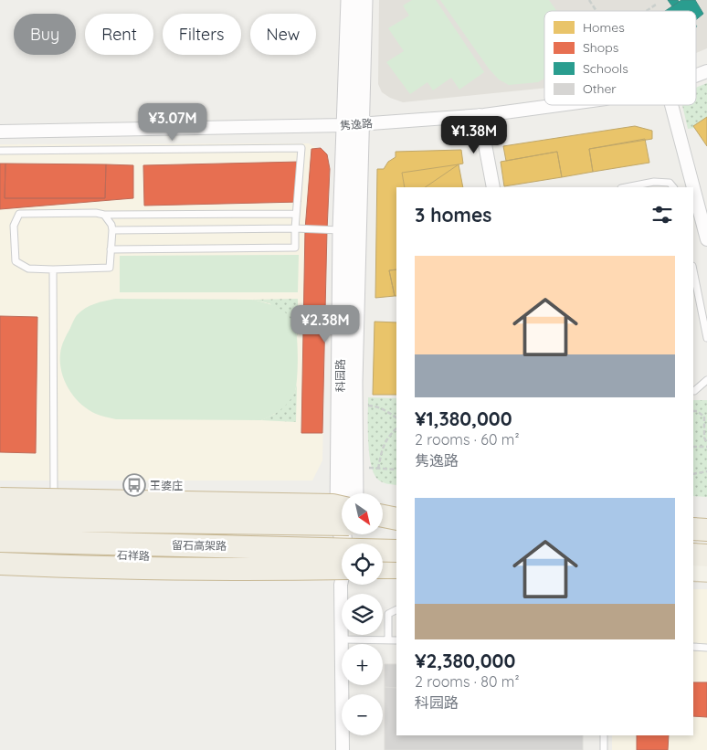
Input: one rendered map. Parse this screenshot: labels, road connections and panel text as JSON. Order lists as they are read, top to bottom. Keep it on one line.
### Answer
{"streets":{"highway":["留石高架路"],"main road":["石祥路"],"street":["隽逸路","科园路"]},"crossings":[["隽逸路","科园路"]],"places":{"bus stop":["王婆庄"]},"legend":["Homes","Shops","Schools","Other"],"north":"bottom right","page":{"chip":["Buy","Rent","Filters","New"],"price":["¥3.07M","¥1.38M","¥2.38M"],"heading":"3 homes","list":[{"name":"¥1,380,000","note":"2 rooms · 60 m² · 隽逸路"},{"name":"¥2,380,000","note":"2 rooms · 80 m² · 科园路"}],"map_buttons":["+","−"]}}
